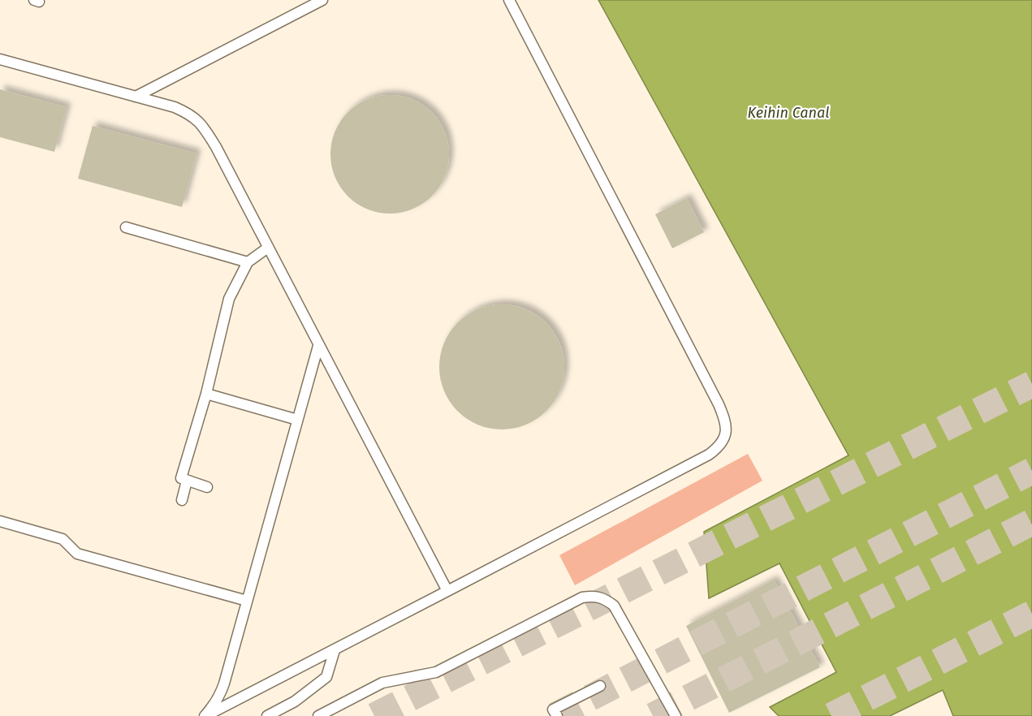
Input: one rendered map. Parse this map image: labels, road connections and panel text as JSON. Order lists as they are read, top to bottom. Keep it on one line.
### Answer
{"water":["Keihin Canal"]}
